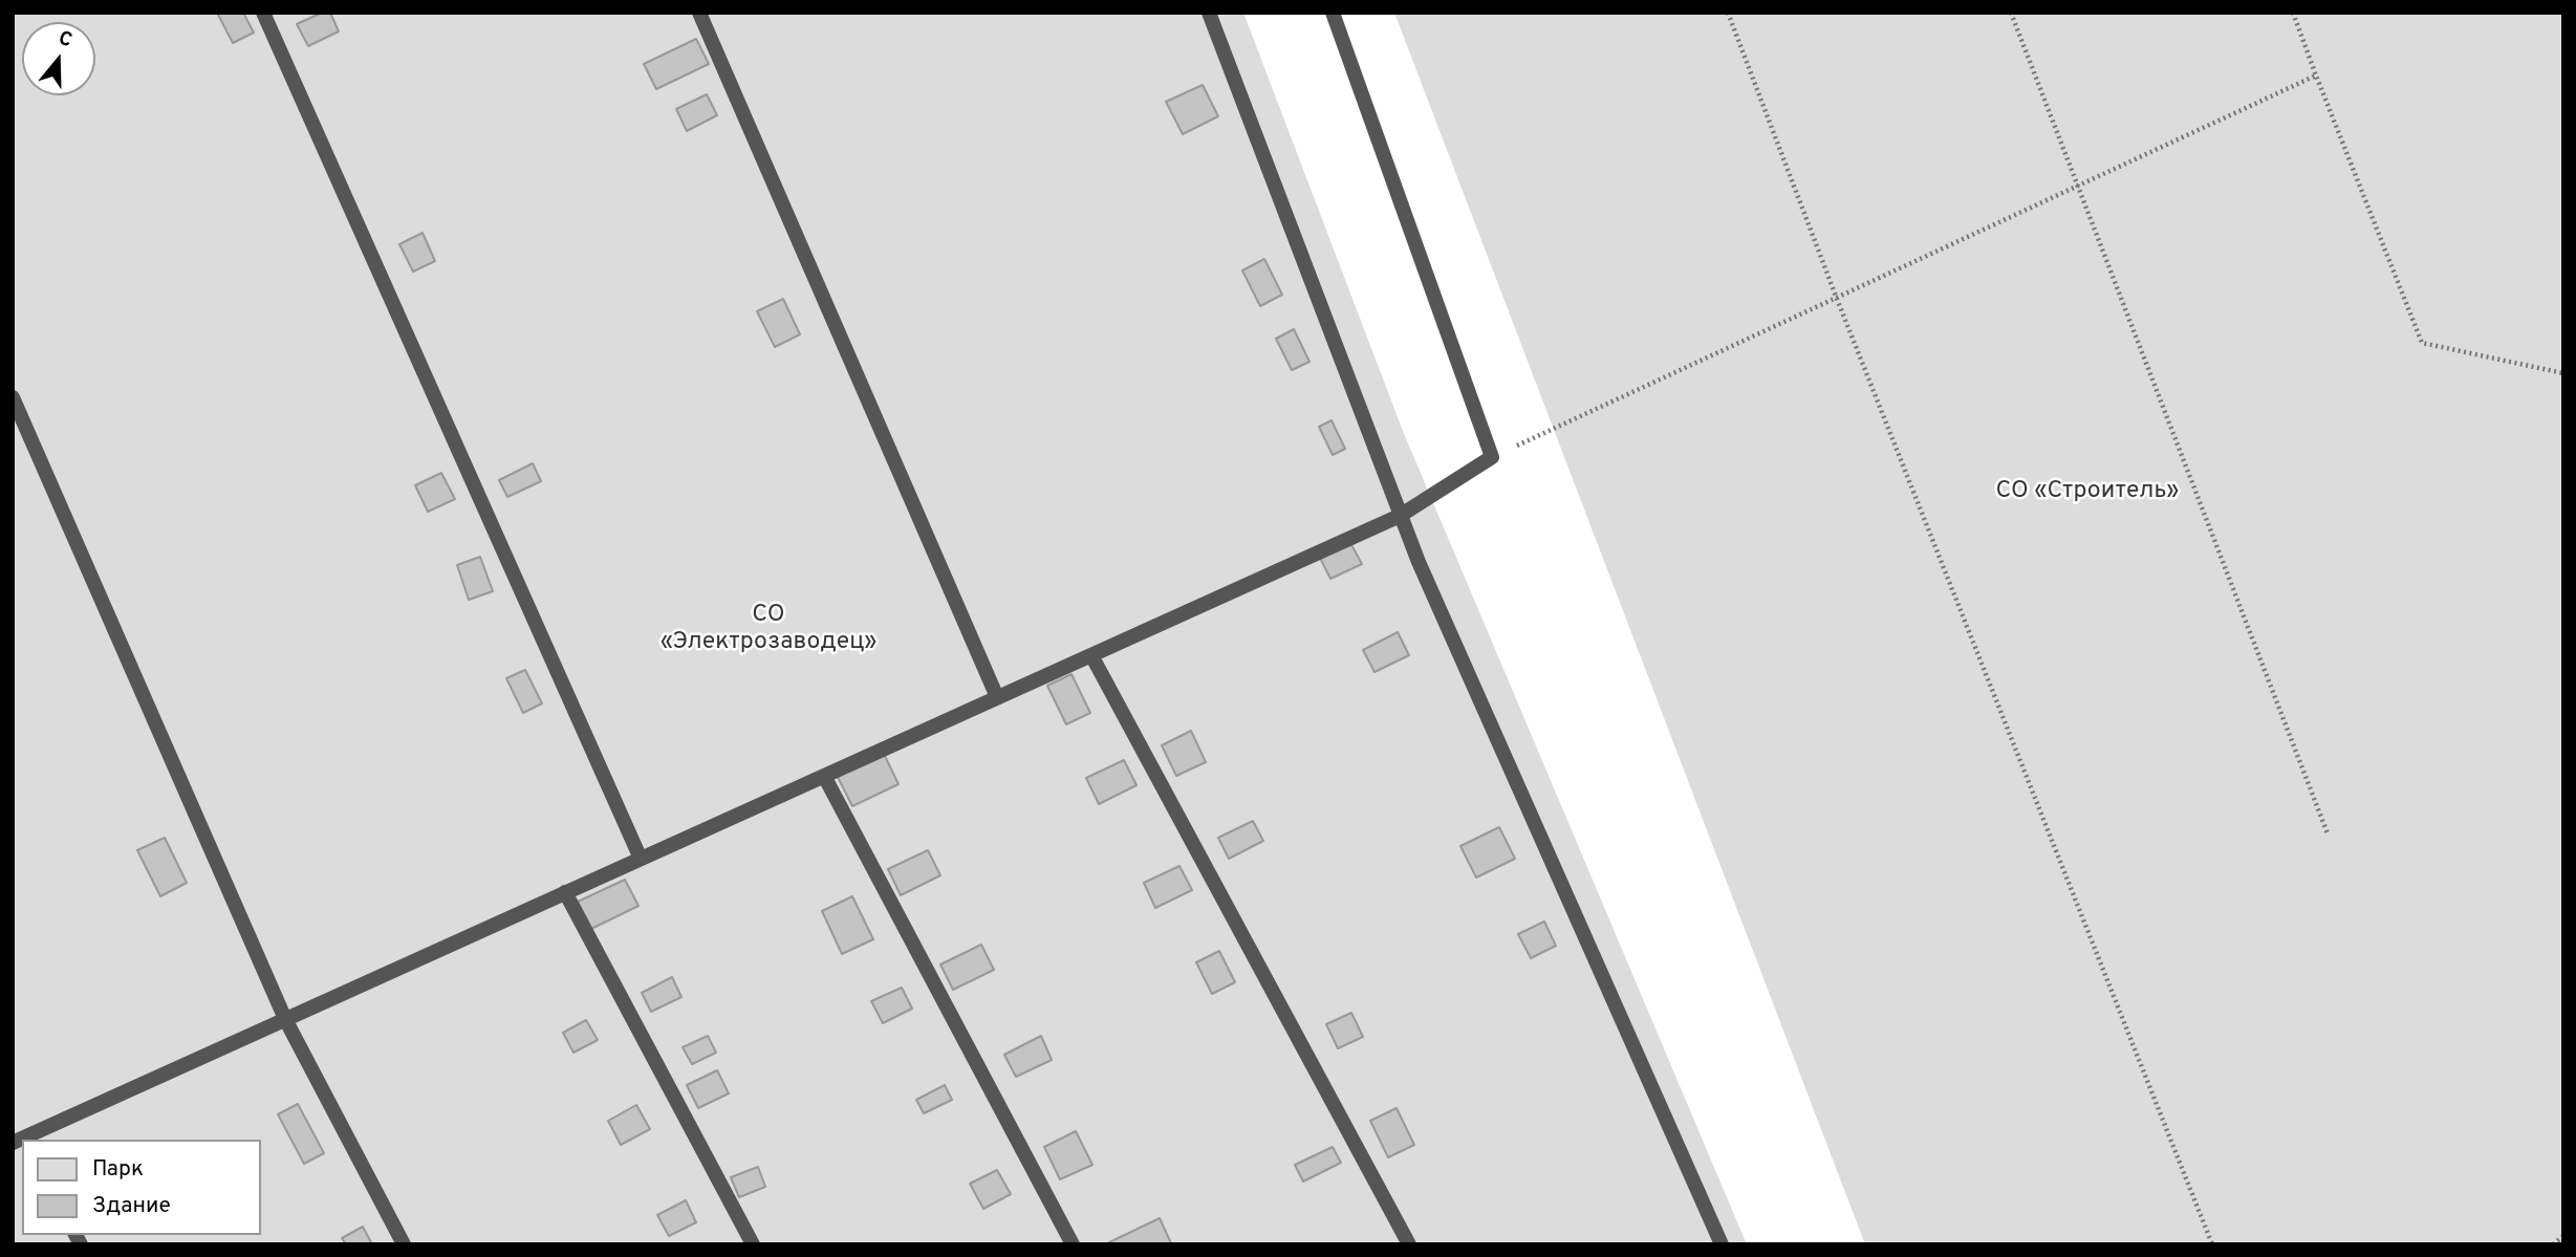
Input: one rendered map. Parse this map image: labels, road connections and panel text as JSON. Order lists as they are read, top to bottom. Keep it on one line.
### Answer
{"parks":["СО «Строитель»","СО «Электрозаводец»"],"legend":["Парк","Здание"],"north":"top"}
